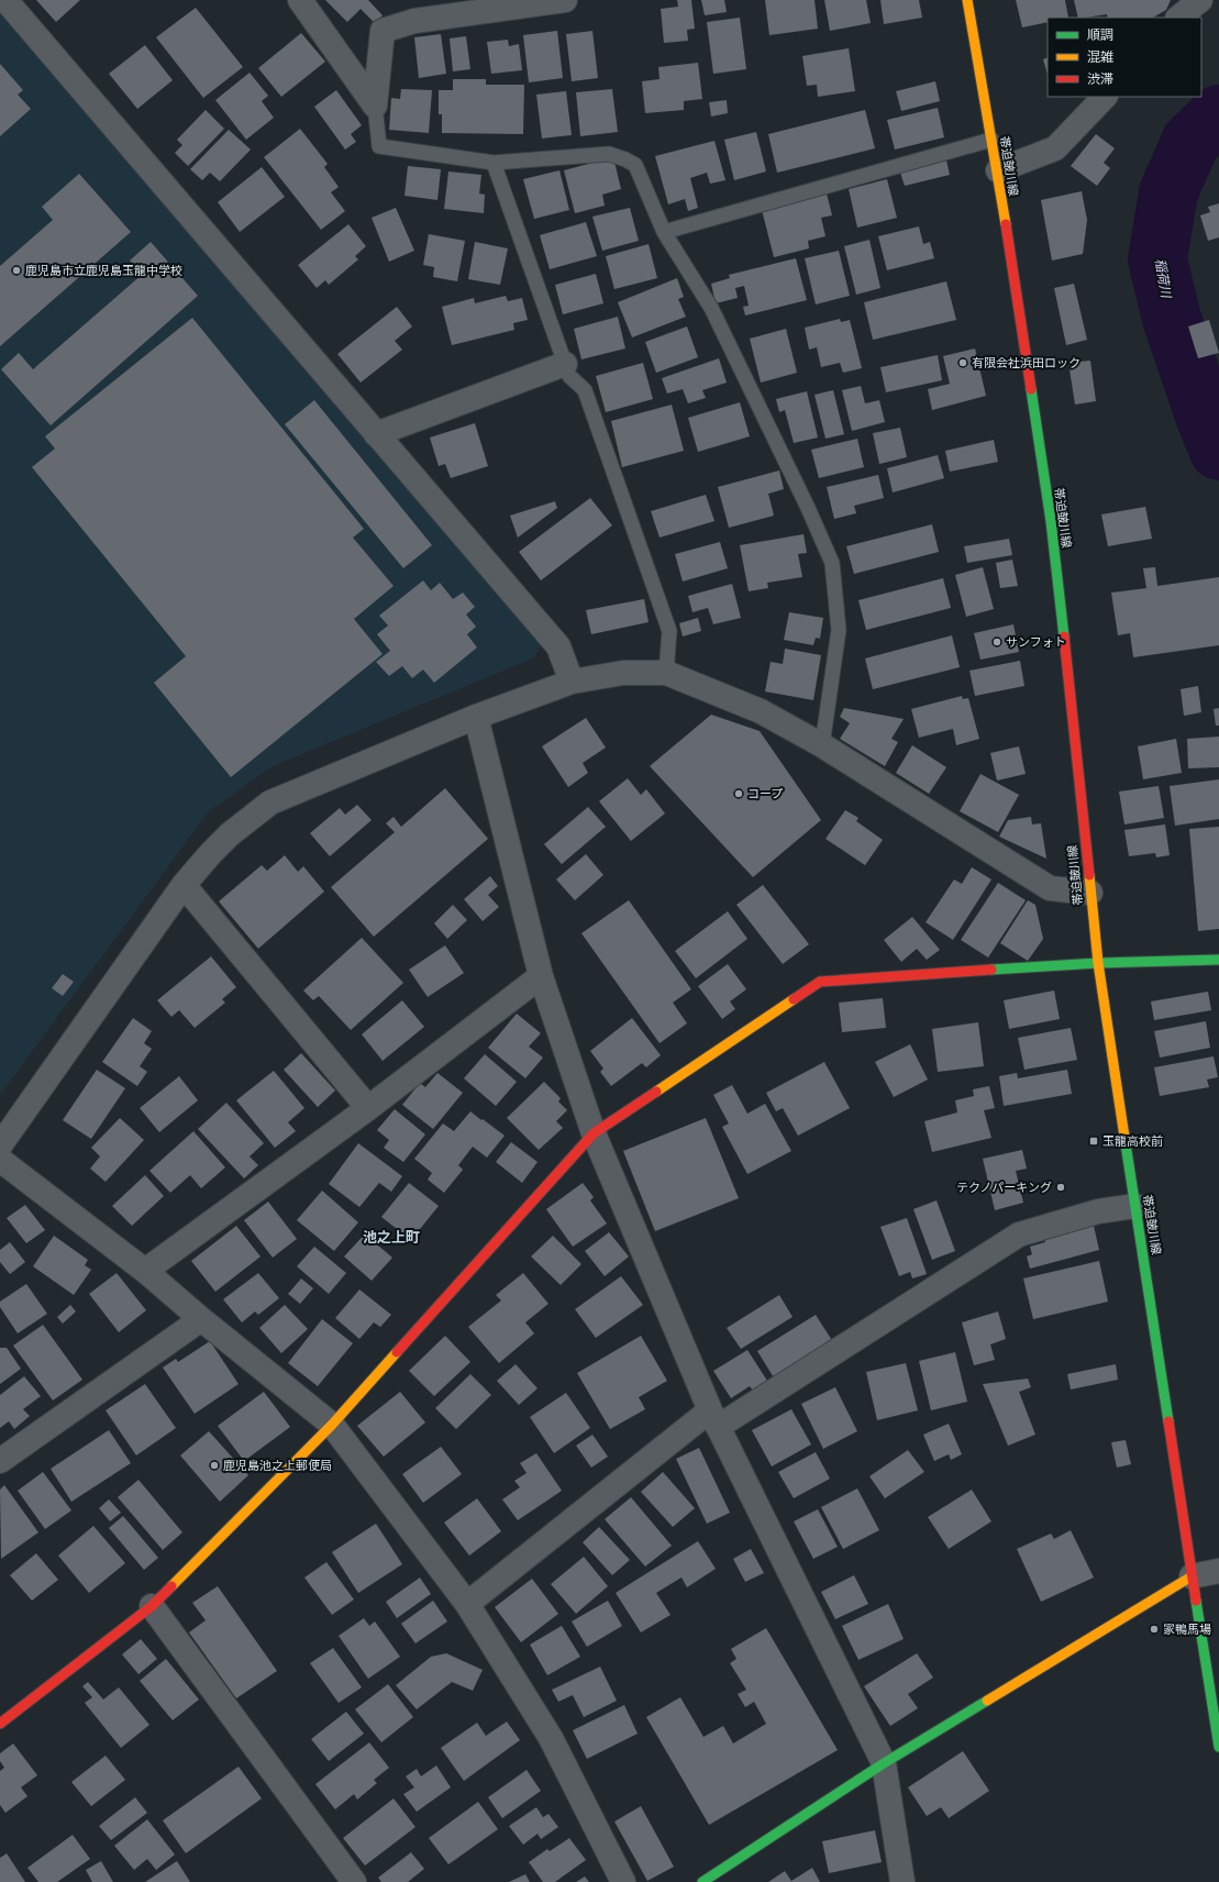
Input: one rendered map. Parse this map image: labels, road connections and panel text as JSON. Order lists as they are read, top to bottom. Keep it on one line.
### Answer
{"streets":{"street":["帯迫皷川線"]},"districts":["池之上町"],"water":["稲荷川"],"places":{"other":["鹿児島市立鹿児島玉龍中学校","有限会社浜田ロック","サンフォト","コープ","テクノパーキング","鹿児島池之上郵便局","家鴨馬場"],"transit":["玉龍高校前"]},"legend":["順調","混雑","渋滞"]}
